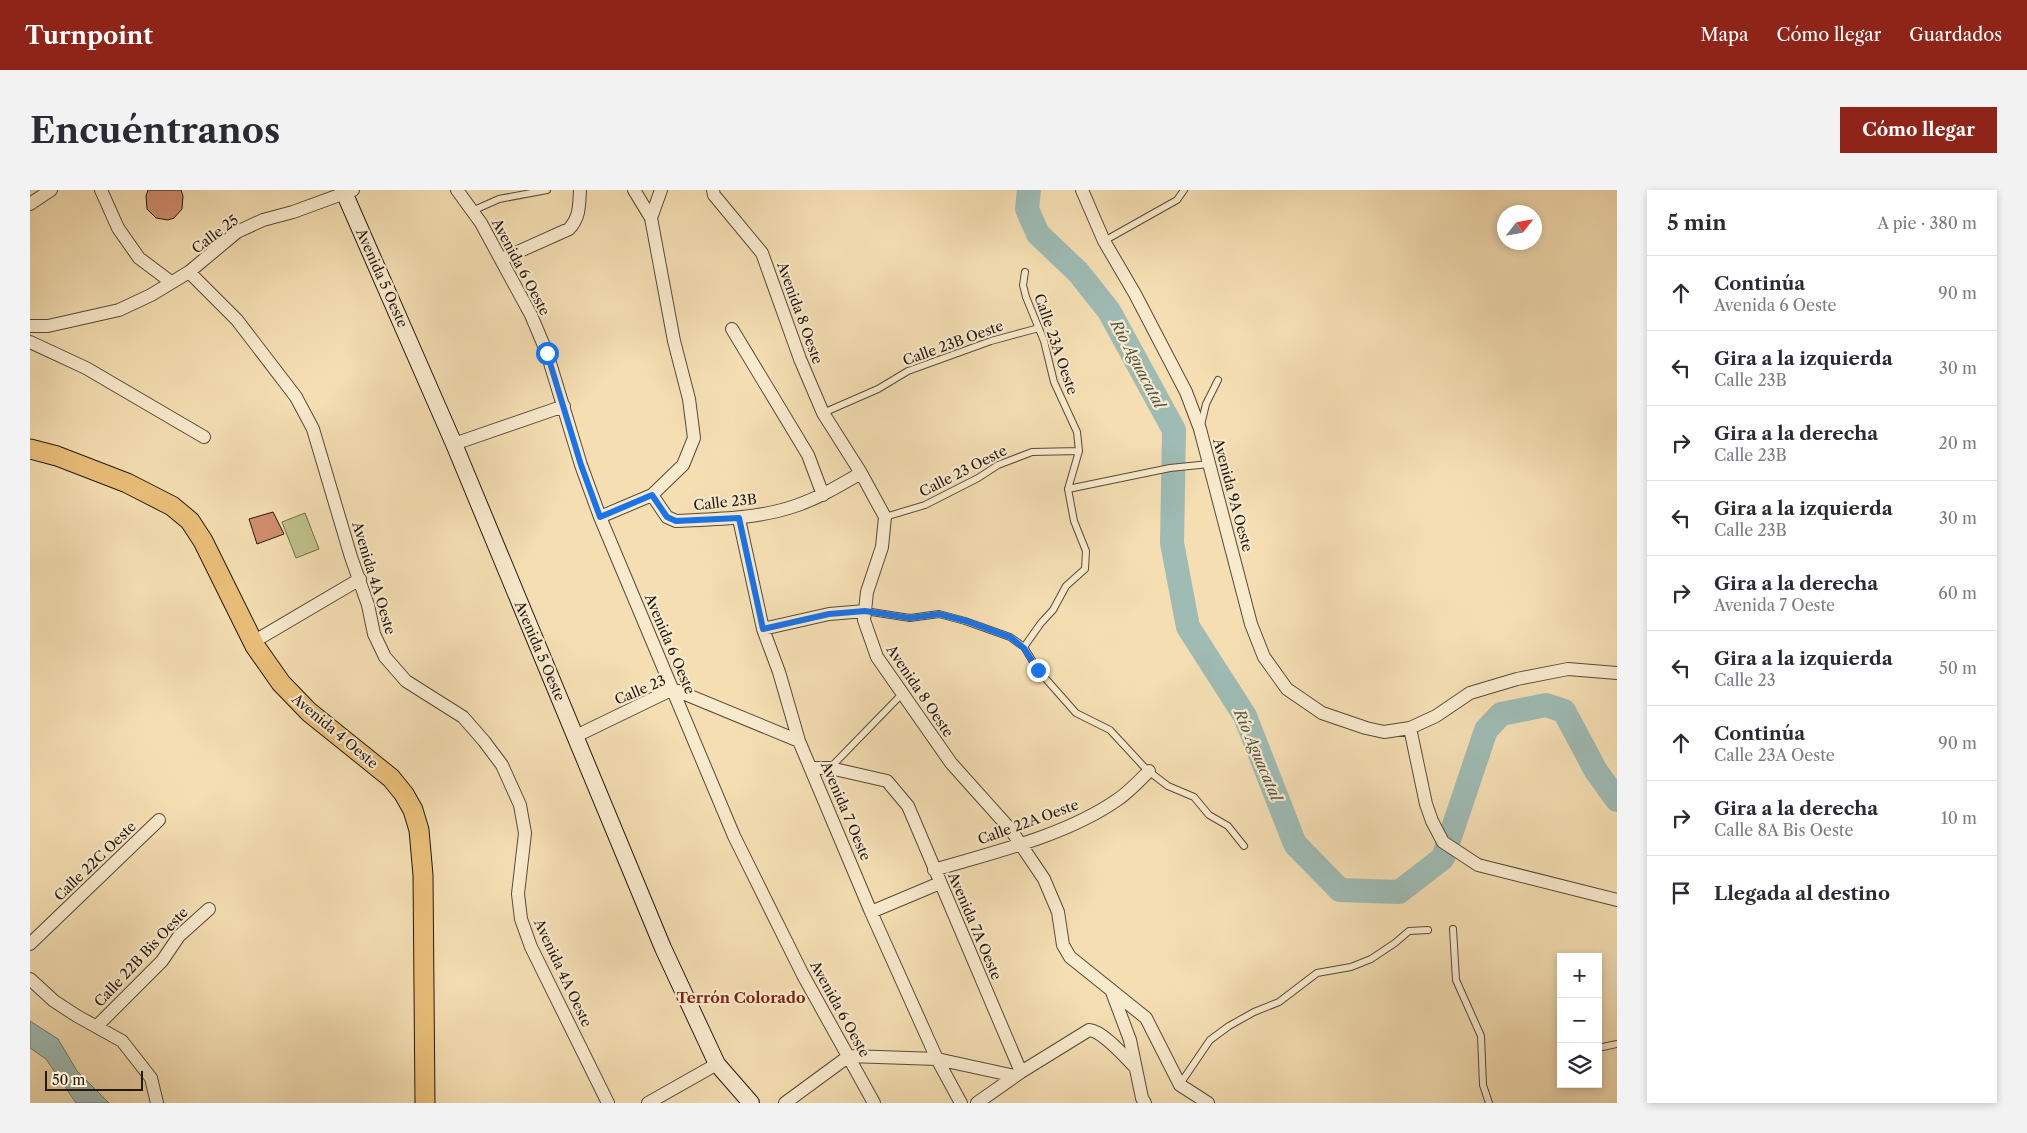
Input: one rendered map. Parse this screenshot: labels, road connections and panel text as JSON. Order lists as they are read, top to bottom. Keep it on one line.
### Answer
{"streets":{"main road":["Avenida 4 Oeste"],"street":["Calle 25","Avenida 6 Oeste","Avenida 5 Oeste","Avenida 8 Oeste","Avenida 9A Oeste","Calle 23B","Avenida 4A Oeste","Calle 23","Avenida 7 Oeste","Calle 22A Oeste","Calle 22C Oeste","Avenida 7A Oeste","Calle 22B Bis Oeste"],"lane":["Calle 23B Oeste","Calle 23A Oeste","Calle 23 Oeste"]},"crossings":[["Calle 25","Avenida 5 Oeste"],["Calle 25","Avenida 4A Oeste"],["Avenida 6 Oeste","Calle 23"],["Avenida 5 Oeste","Calle 23"],["Avenida 8 Oeste","Calle 23B Oeste"],["Avenida 8 Oeste","Calle 23 Oeste"],["Avenida 8 Oeste","Calle 23B"],["Avenida 8 Oeste","Calle 22A Oeste"],["Calle 23B Oeste","Calle 23A Oeste"],["Calle 23A Oeste","Calle 23 Oeste"],["Calle 23B","Avenida 7 Oeste"],["Calle 23","Avenida 7 Oeste"],["Calle 22A Oeste","Avenida 7A Oeste"]],"districts":["Terrón Colorado"],"water":["Río Aguacatal"],"scale_bar":"50 m","north":"top right","page":{"header":"Turnpoint","nav":["Mapa","Cómo llegar","Guardados"],"buttons":"Cómo llegar","title":"Encuéntranos","heading":["5 min","A pie · 380 m"],"list":[["Continúa","Avenida 6 Oeste","90 m"],["Gira a la izquierda","Calle 23B","30 m"],["Gira a la derecha","Calle 23B","20 m"],["Gira a la izquierda","Calle 23B","30 m"],["Gira a la derecha","Avenida 7 Oeste","60 m"],["Gira a la izquierda","Calle 23","50 m"],["Continúa","Calle 23A Oeste","90 m"],["Gira a la derecha","Calle 8A Bis Oeste","10 m"],"Llegada al destino"],"map_buttons":["+","−"],"scale":"50 m"}}
